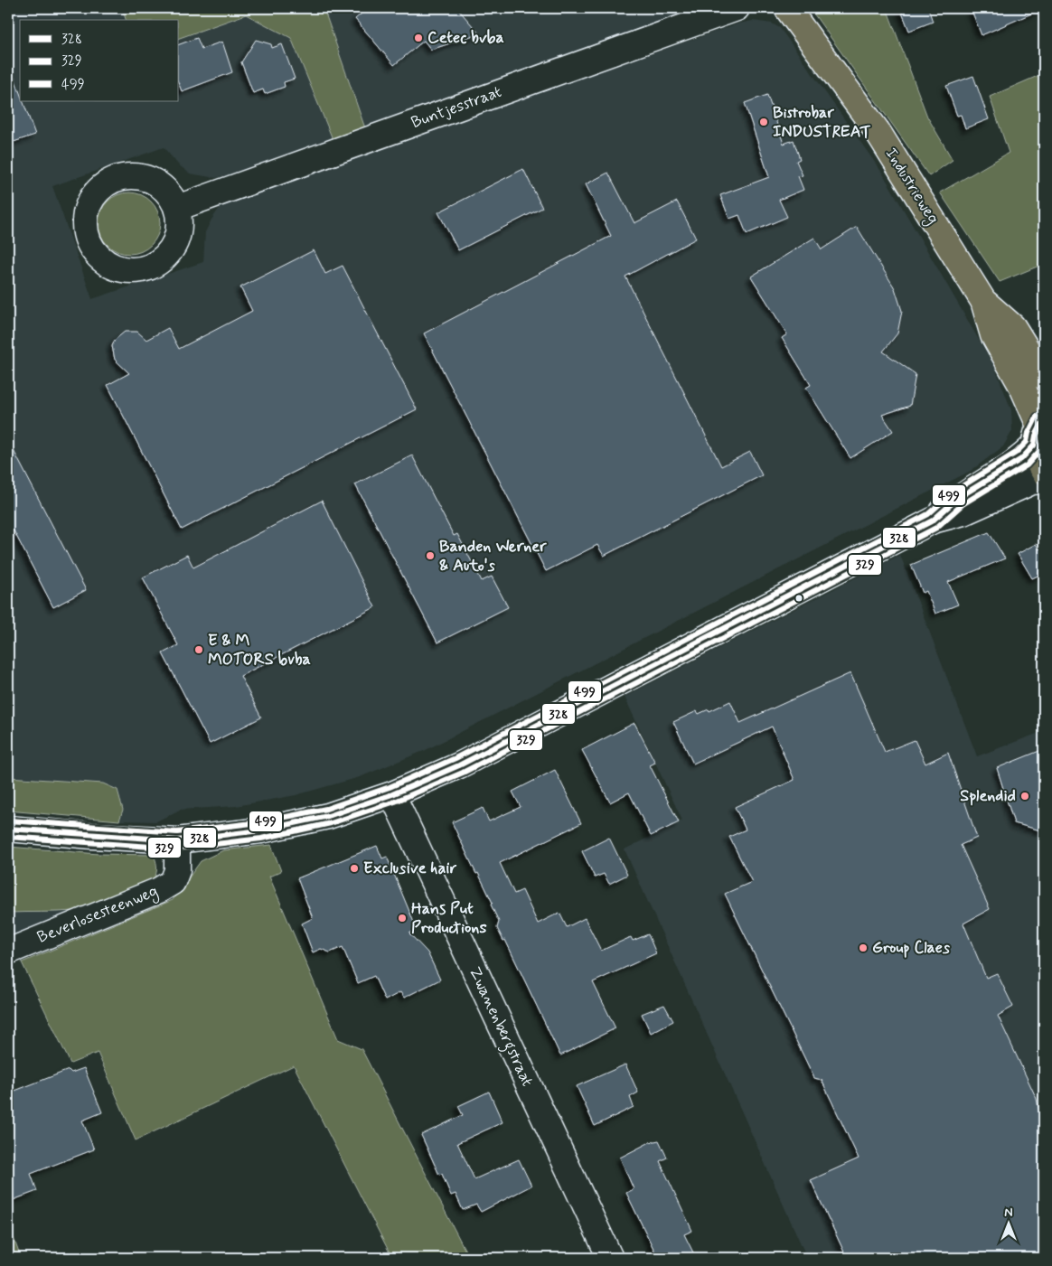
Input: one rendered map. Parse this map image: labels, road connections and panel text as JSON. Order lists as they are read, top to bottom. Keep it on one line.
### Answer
{"streets":{"main road":["Industrieweg"],"street":["Buntjesstraat","Beverlosesteenweg","Zwanenbergstraat"]},"places":["Cetec bvba","Bistrobar INDUSTREAT","Banden Werner & Auto's","E & M MOTORS bvba","Splendid","Exclusive hair","Hans Put Productions","Group Claes"],"lines":["transit line 499","transit line 328","transit line 329"],"legend":["328","329","499"],"north":"top"}
